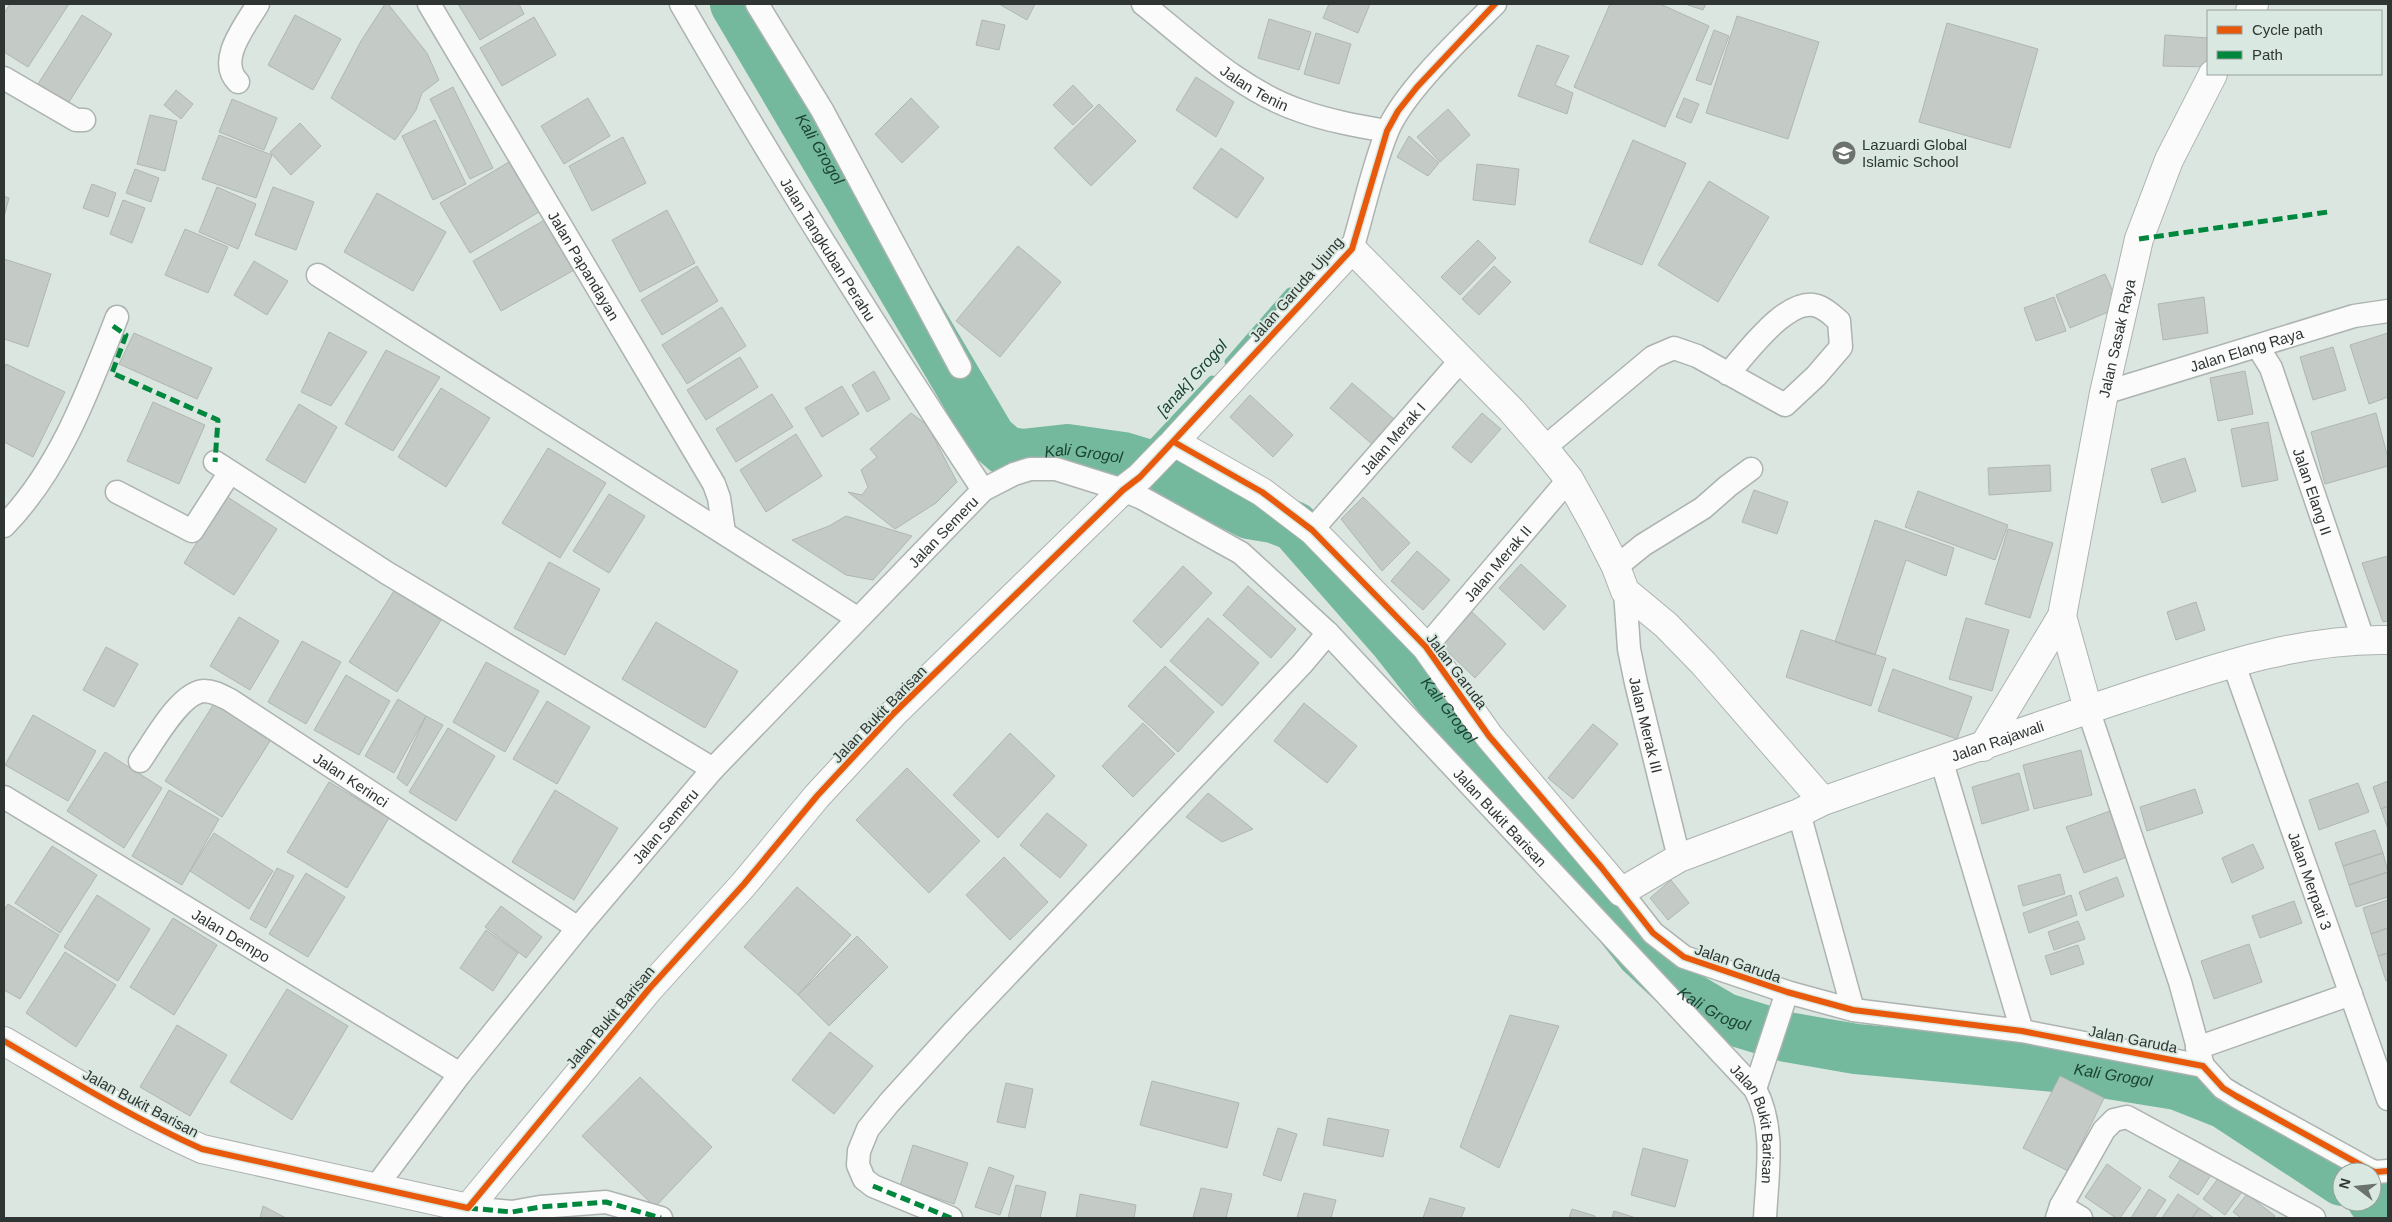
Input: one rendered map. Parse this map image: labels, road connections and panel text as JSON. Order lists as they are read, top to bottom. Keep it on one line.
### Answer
{"streets":{"street":["Jalan Tenin","Jalan Tangkuban Perahu","Jalan Papandayan","Jalan Garuda Ujung","Jalan Sasak Raya","Jalan Elang Raya","Jalan Merak I","Jalan Elang II","Jalan Semeru","Jalan Merak II","Jalan Garuda","Jalan Bukit Barisan","Jalan Merak III","Jalan Rajawali","Jalan Kerinci","Jalan Merpati 3","Jalan Dempo"]},"crossings":[["Jalan Tenin","Jalan Garuda Ujung"],["Jalan Tangkuban Perahu","Jalan Semeru"],["Jalan Tangkuban Perahu","Jalan Bukit Barisan"],["Jalan Garuda Ujung","Jalan Garuda"],["Jalan Garuda Ujung","Jalan Bukit Barisan"],["Jalan Sasak Raya","Jalan Elang Raya"],["Jalan Sasak Raya","Jalan Rajawali"],["Jalan Elang Raya","Jalan Elang II"],["Jalan Merak I","Jalan Garuda"],["Jalan Elang II","Jalan Rajawali"],["Jalan Semeru","Jalan Bukit Barisan"],["Jalan Semeru","Jalan Kerinci"],["Jalan Semeru","Jalan Dempo"],["Jalan Merak II","Jalan Garuda"],["Jalan Garuda","Jalan Rajawali"],["Jalan Merak III","Jalan Rajawali"],["Jalan Rajawali","Jalan Merpati 3"]],"water":["Kali Grogol","[anak] Grogol"],"places":{"school or university":["Lazuardi Global Islamic School"]},"legend":["Cycle path","Path"],"north":"left"}
